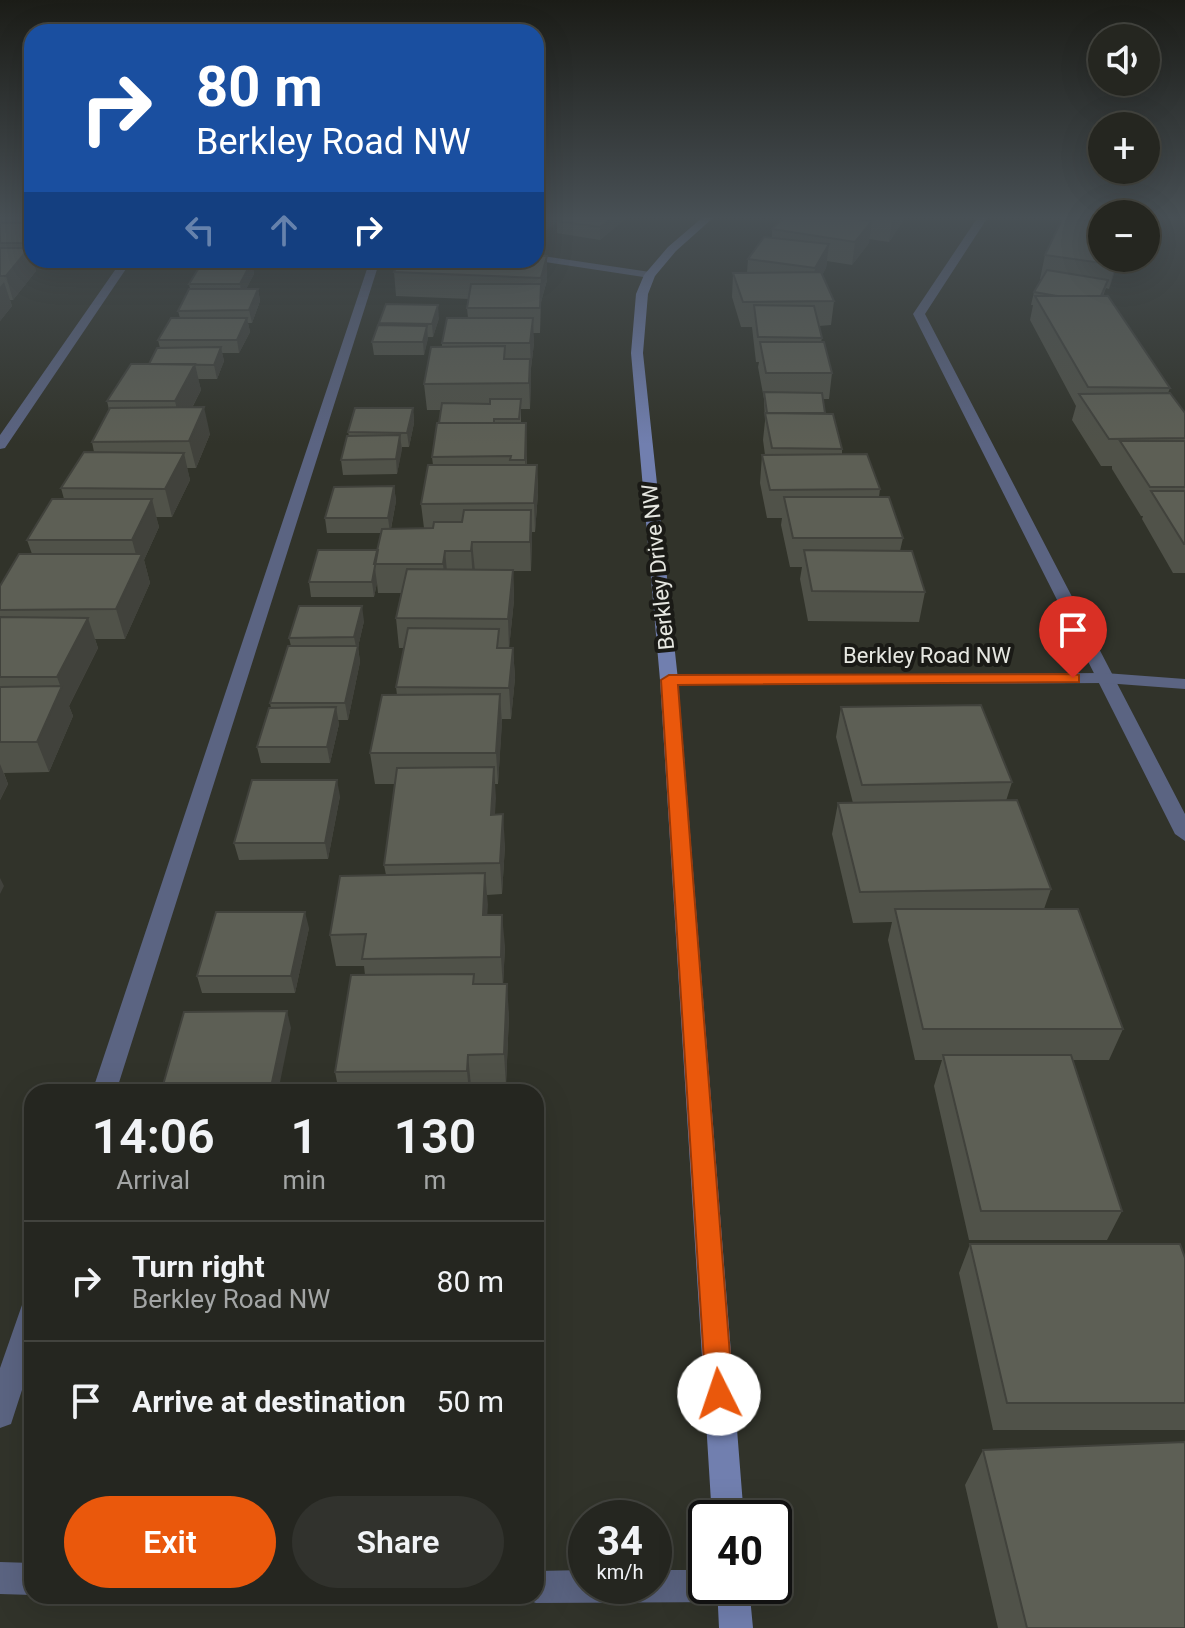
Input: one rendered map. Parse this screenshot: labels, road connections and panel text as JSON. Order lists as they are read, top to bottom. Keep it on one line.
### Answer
{"streets":{"street":["Berkley Drive NW","Berkley Road NW"]},"crossings":[["Berkley Drive NW","Berkley Road NW"]],"page":{"map_buttons":["+","−"],"turn":["80 m","Berkley Road NW"],"eta":["14:06","Arrival","1","min","130","m"],"list":[{"name":"Turn right","note":"Berkley Road NW","value":"80 m"},{"name":"Arrive at destination","value":"50 m"}],"buttons":["Exit","Share"],"speed":"34 km/h","limit":"40"}}
